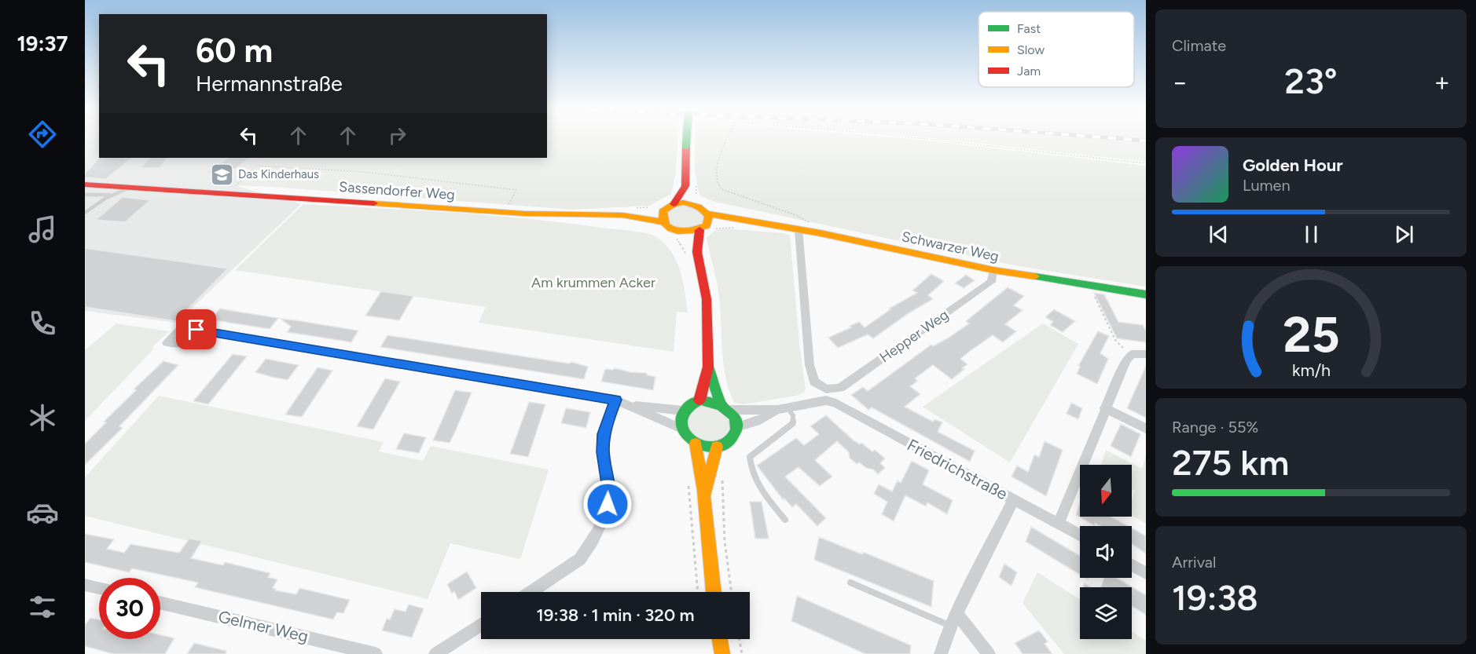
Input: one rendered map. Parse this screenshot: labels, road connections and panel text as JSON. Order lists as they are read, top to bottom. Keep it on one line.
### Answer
{"streets":{"street":["Sassendorfer Weg","Schwarzer Weg","Hepper Weg","Friedrichstraße","Gelmer Weg"]},"crossings":[["Sassendorfer Weg","Schwarzer Weg"],["Schwarzer Weg","Hepper Weg"],["Schwarzer Weg","Friedrichstraße"],["Hepper Weg","Friedrichstraße"]],"parks":["Am krummen Acker"],"places":{"school or university":["Das Kinderhaus"]},"legend":["Fast","Slow","Jam"],"north":"bottom","page":{"tabs":"19:37","tile":["Climate",["Range · 55%","275 km"],["Arrival","19:38"]],"turn":["60 m","Hermannstraße"],"heat":["−","23°","+"],"song":["Golden Hour","Lumen"],"limit":"30","trip":"19:38 · 1 min · 320 m","gauge":["25","km/h"]}}
